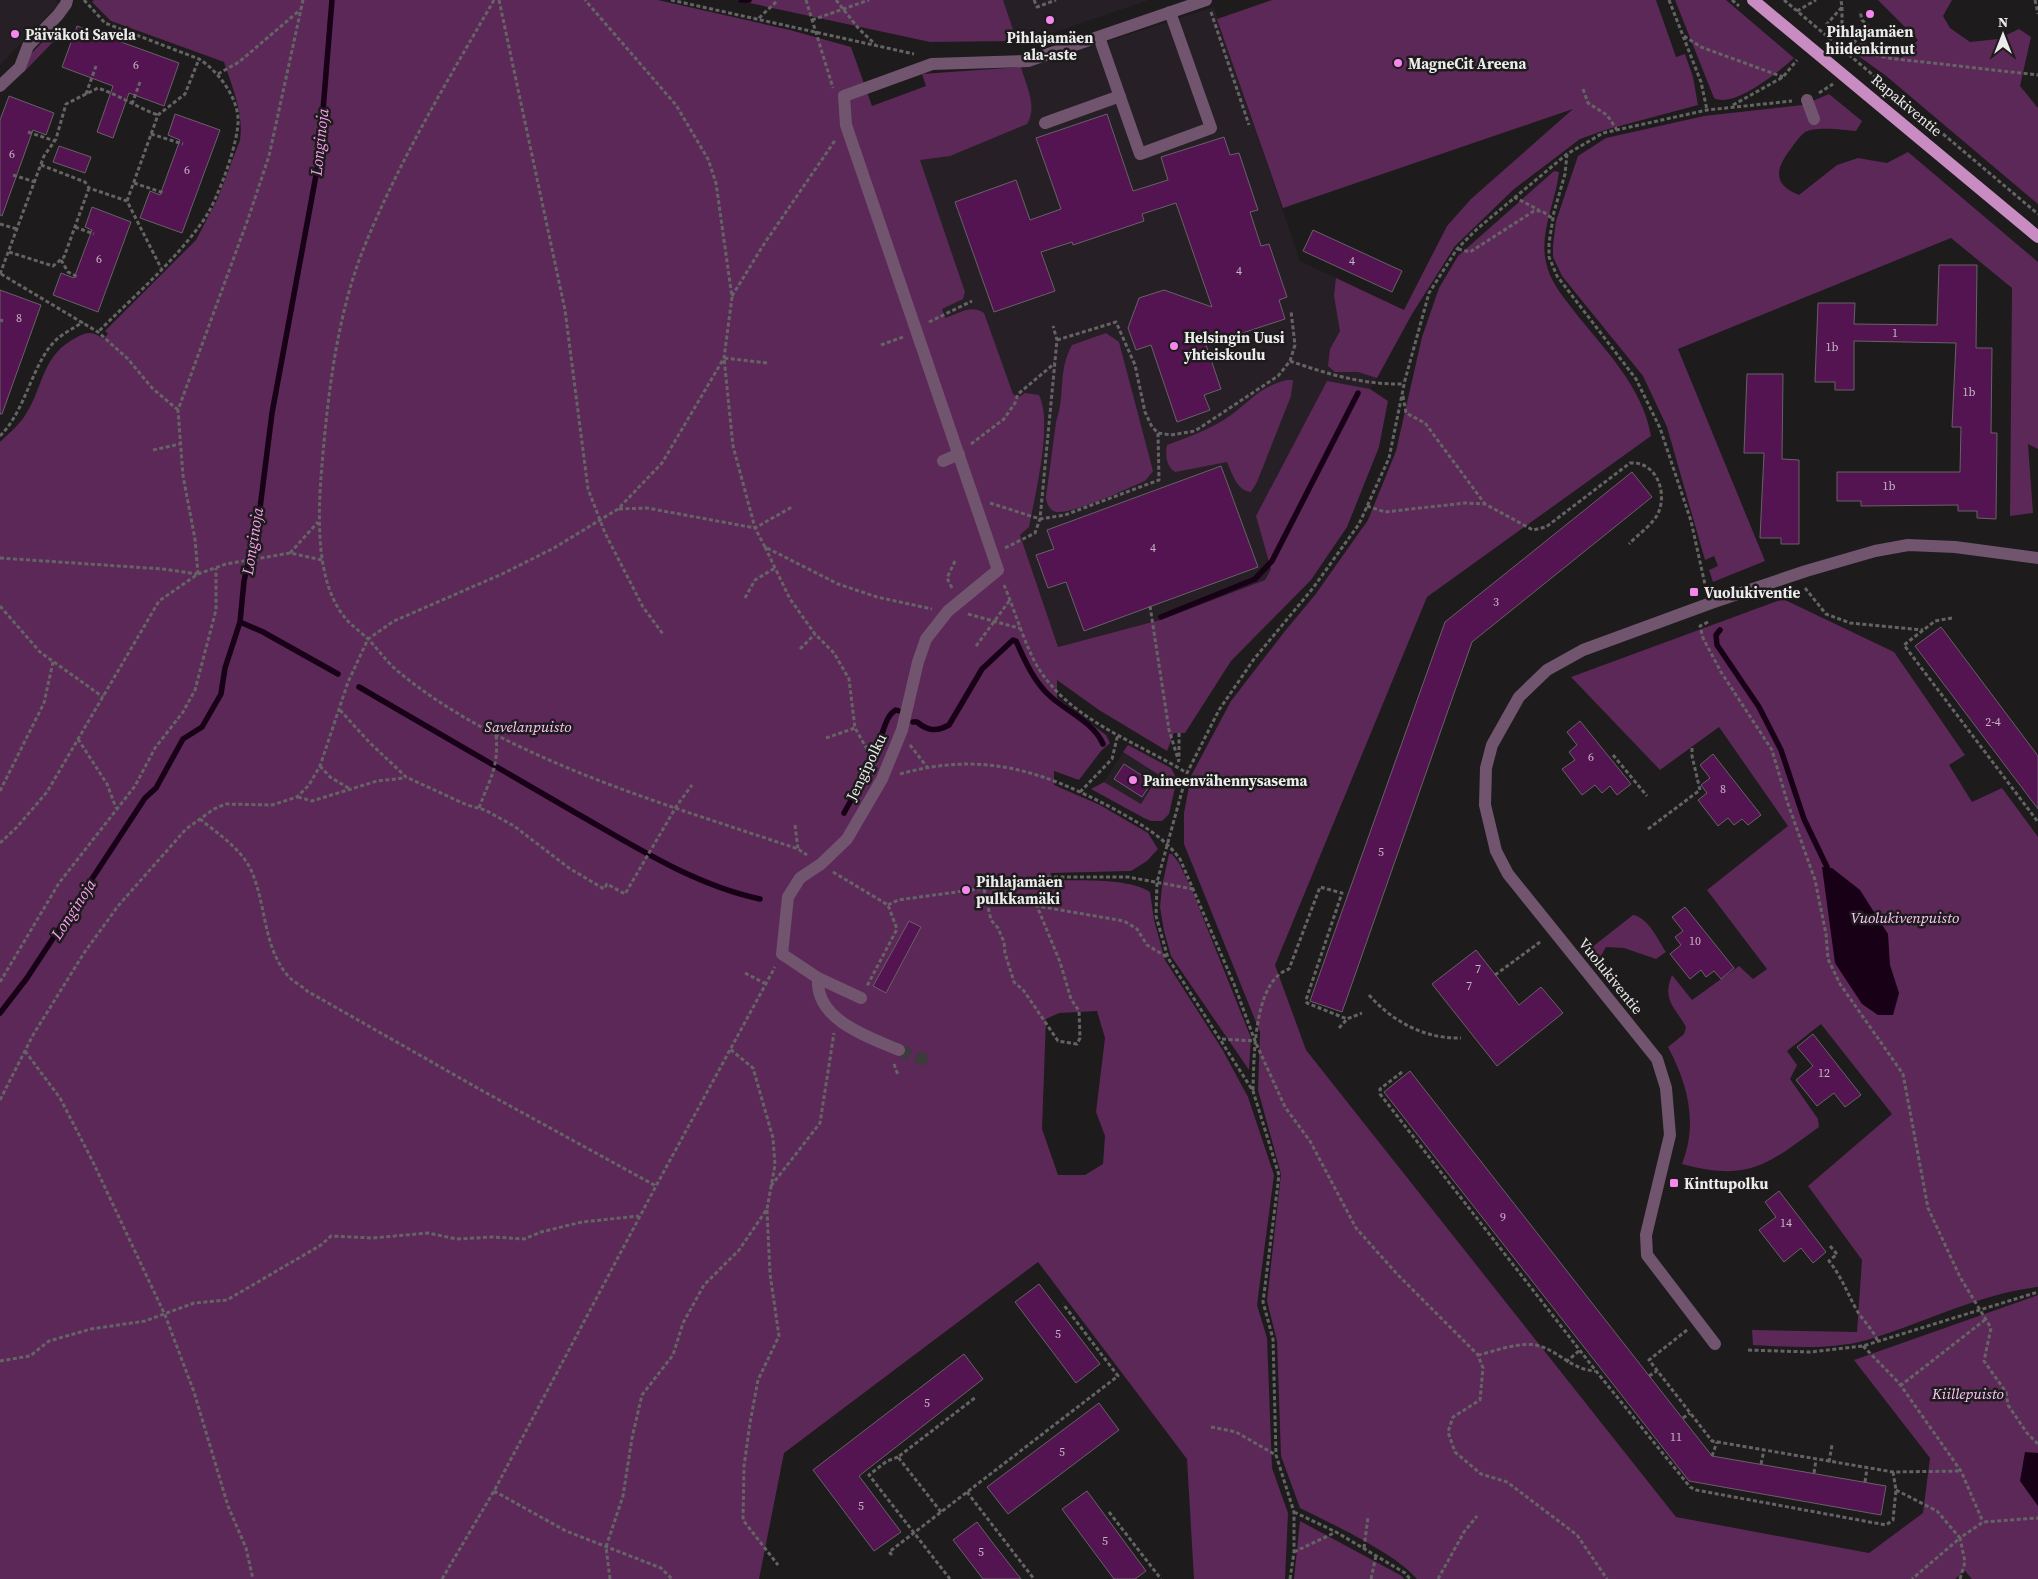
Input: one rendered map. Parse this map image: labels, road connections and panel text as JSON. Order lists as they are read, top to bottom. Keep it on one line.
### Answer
{"streets":{"main road":["Rapakiventie"],"street":["Jengipolku","Vuolukiventie"]},"water":["Longinoja"],"parks":["Savelanpuisto","Vuolukivenpuisto","Kiillepuisto"],"places":{"other":["Pihlajamäen hiidenkirnut","Pihlajamäen ala-aste","Päiväkoti Savela","MagneCit Areena","Helsingin Uusi yhteiskoulu","Paineenvähennysasema","Pihlajamäen pulkkamäki"],"transit":["Vuolukiventie","Kinttupolku"]},"house_numbers":["6","6","6","6","4","4","8","1","1b","1b","1b","4","3","2-4","6","8","5","10","7","7","12","9","14","5","5","11","5","5","5","5"],"north":"top"}
